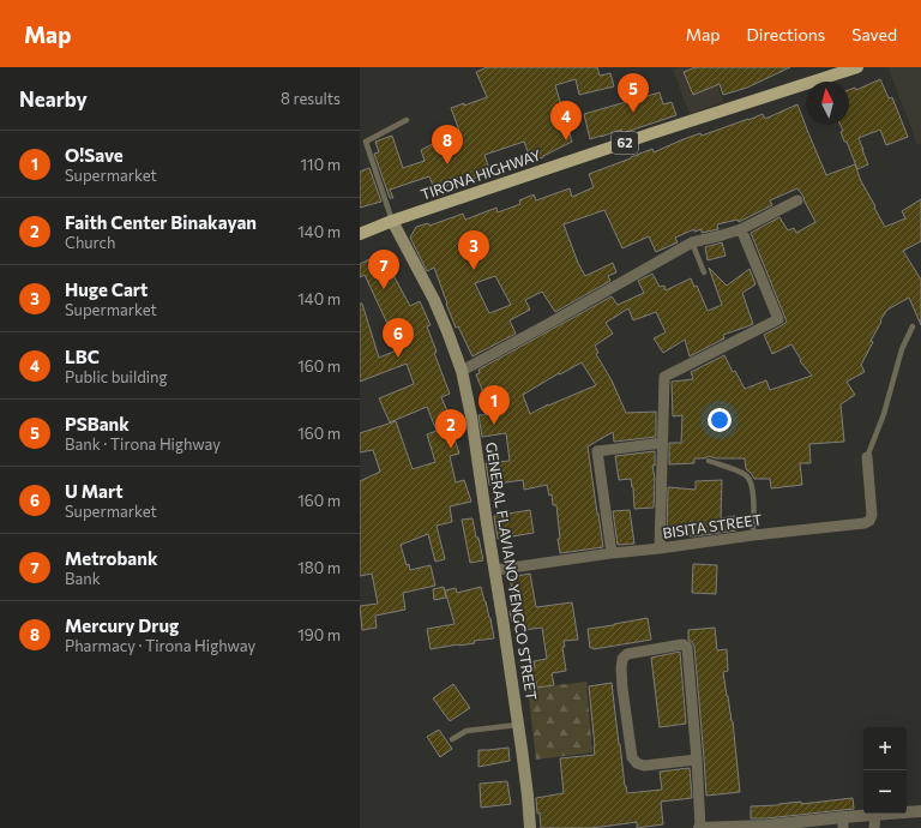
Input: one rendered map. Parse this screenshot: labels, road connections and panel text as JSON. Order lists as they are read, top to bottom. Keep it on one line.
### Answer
{"streets":{"main road":["62","TIRONA HIGHWAY","GENERAL FLAVIANO YENGCO STREET"],"street":["BISITA STREET"]},"crossings":[["TIRONA HIGHWAY","GENERAL FLAVIANO YENGCO STREET"],["BISITA STREET","GENERAL FLAVIANO YENGCO STREET"]],"north":"top","page":{"header":"Map","nav":["Map","Directions","Saved"],"heading":["Nearby","8 results"],"pins":["5","4","8","3","7","6","1","2"],"list":[{"mark":"1","name":"O!Save","note":"Supermarket","value":"110 m"},{"mark":"2","name":"Faith Center Binakayan","note":"Church","value":"140 m"},{"mark":"3","name":"Huge Cart","note":"Supermarket","value":"140 m"},{"mark":"4","name":"LBC","note":"Public building","value":"160 m"},{"mark":"5","name":"PSBank","note":"Bank · Tirona Highway","value":"160 m"},{"mark":"6","name":"U Mart","note":"Supermarket","value":"160 m"},{"mark":"7","name":"Metrobank","note":"Bank","value":"180 m"},{"mark":"8","name":"Mercury Drug","note":"Pharmacy · Tirona Highway","value":"190 m"}],"map_buttons":["+","−"]}}
